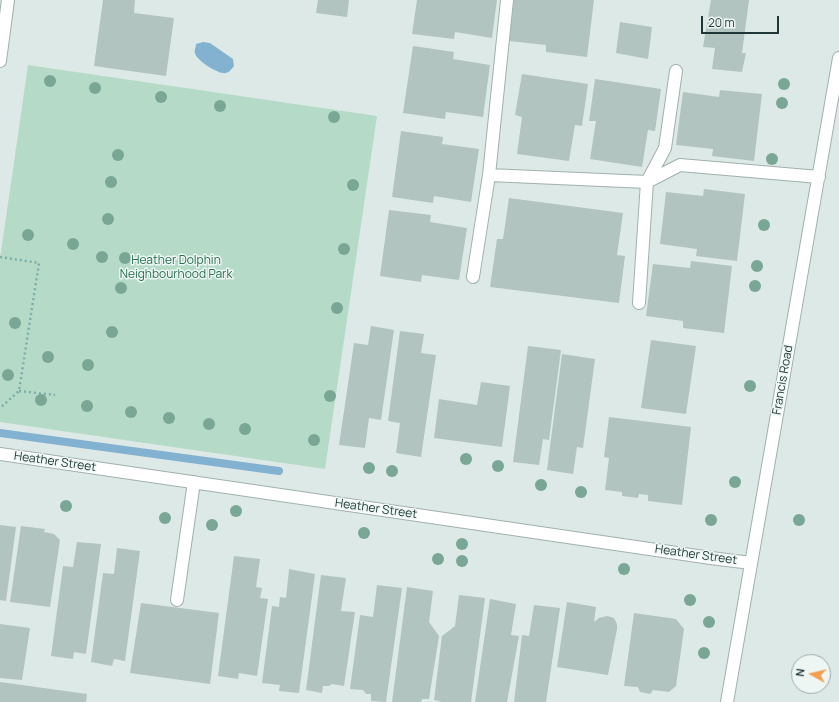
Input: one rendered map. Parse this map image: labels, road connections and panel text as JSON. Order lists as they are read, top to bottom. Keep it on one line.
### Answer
{"streets":{"street":["Francis Road","Heather Street"]},"crossings":[["Francis Road","Heather Street"]],"parks":["Heather Dolphin Neighbourhood Park"],"scale_bar":"20 m","north":"left"}
